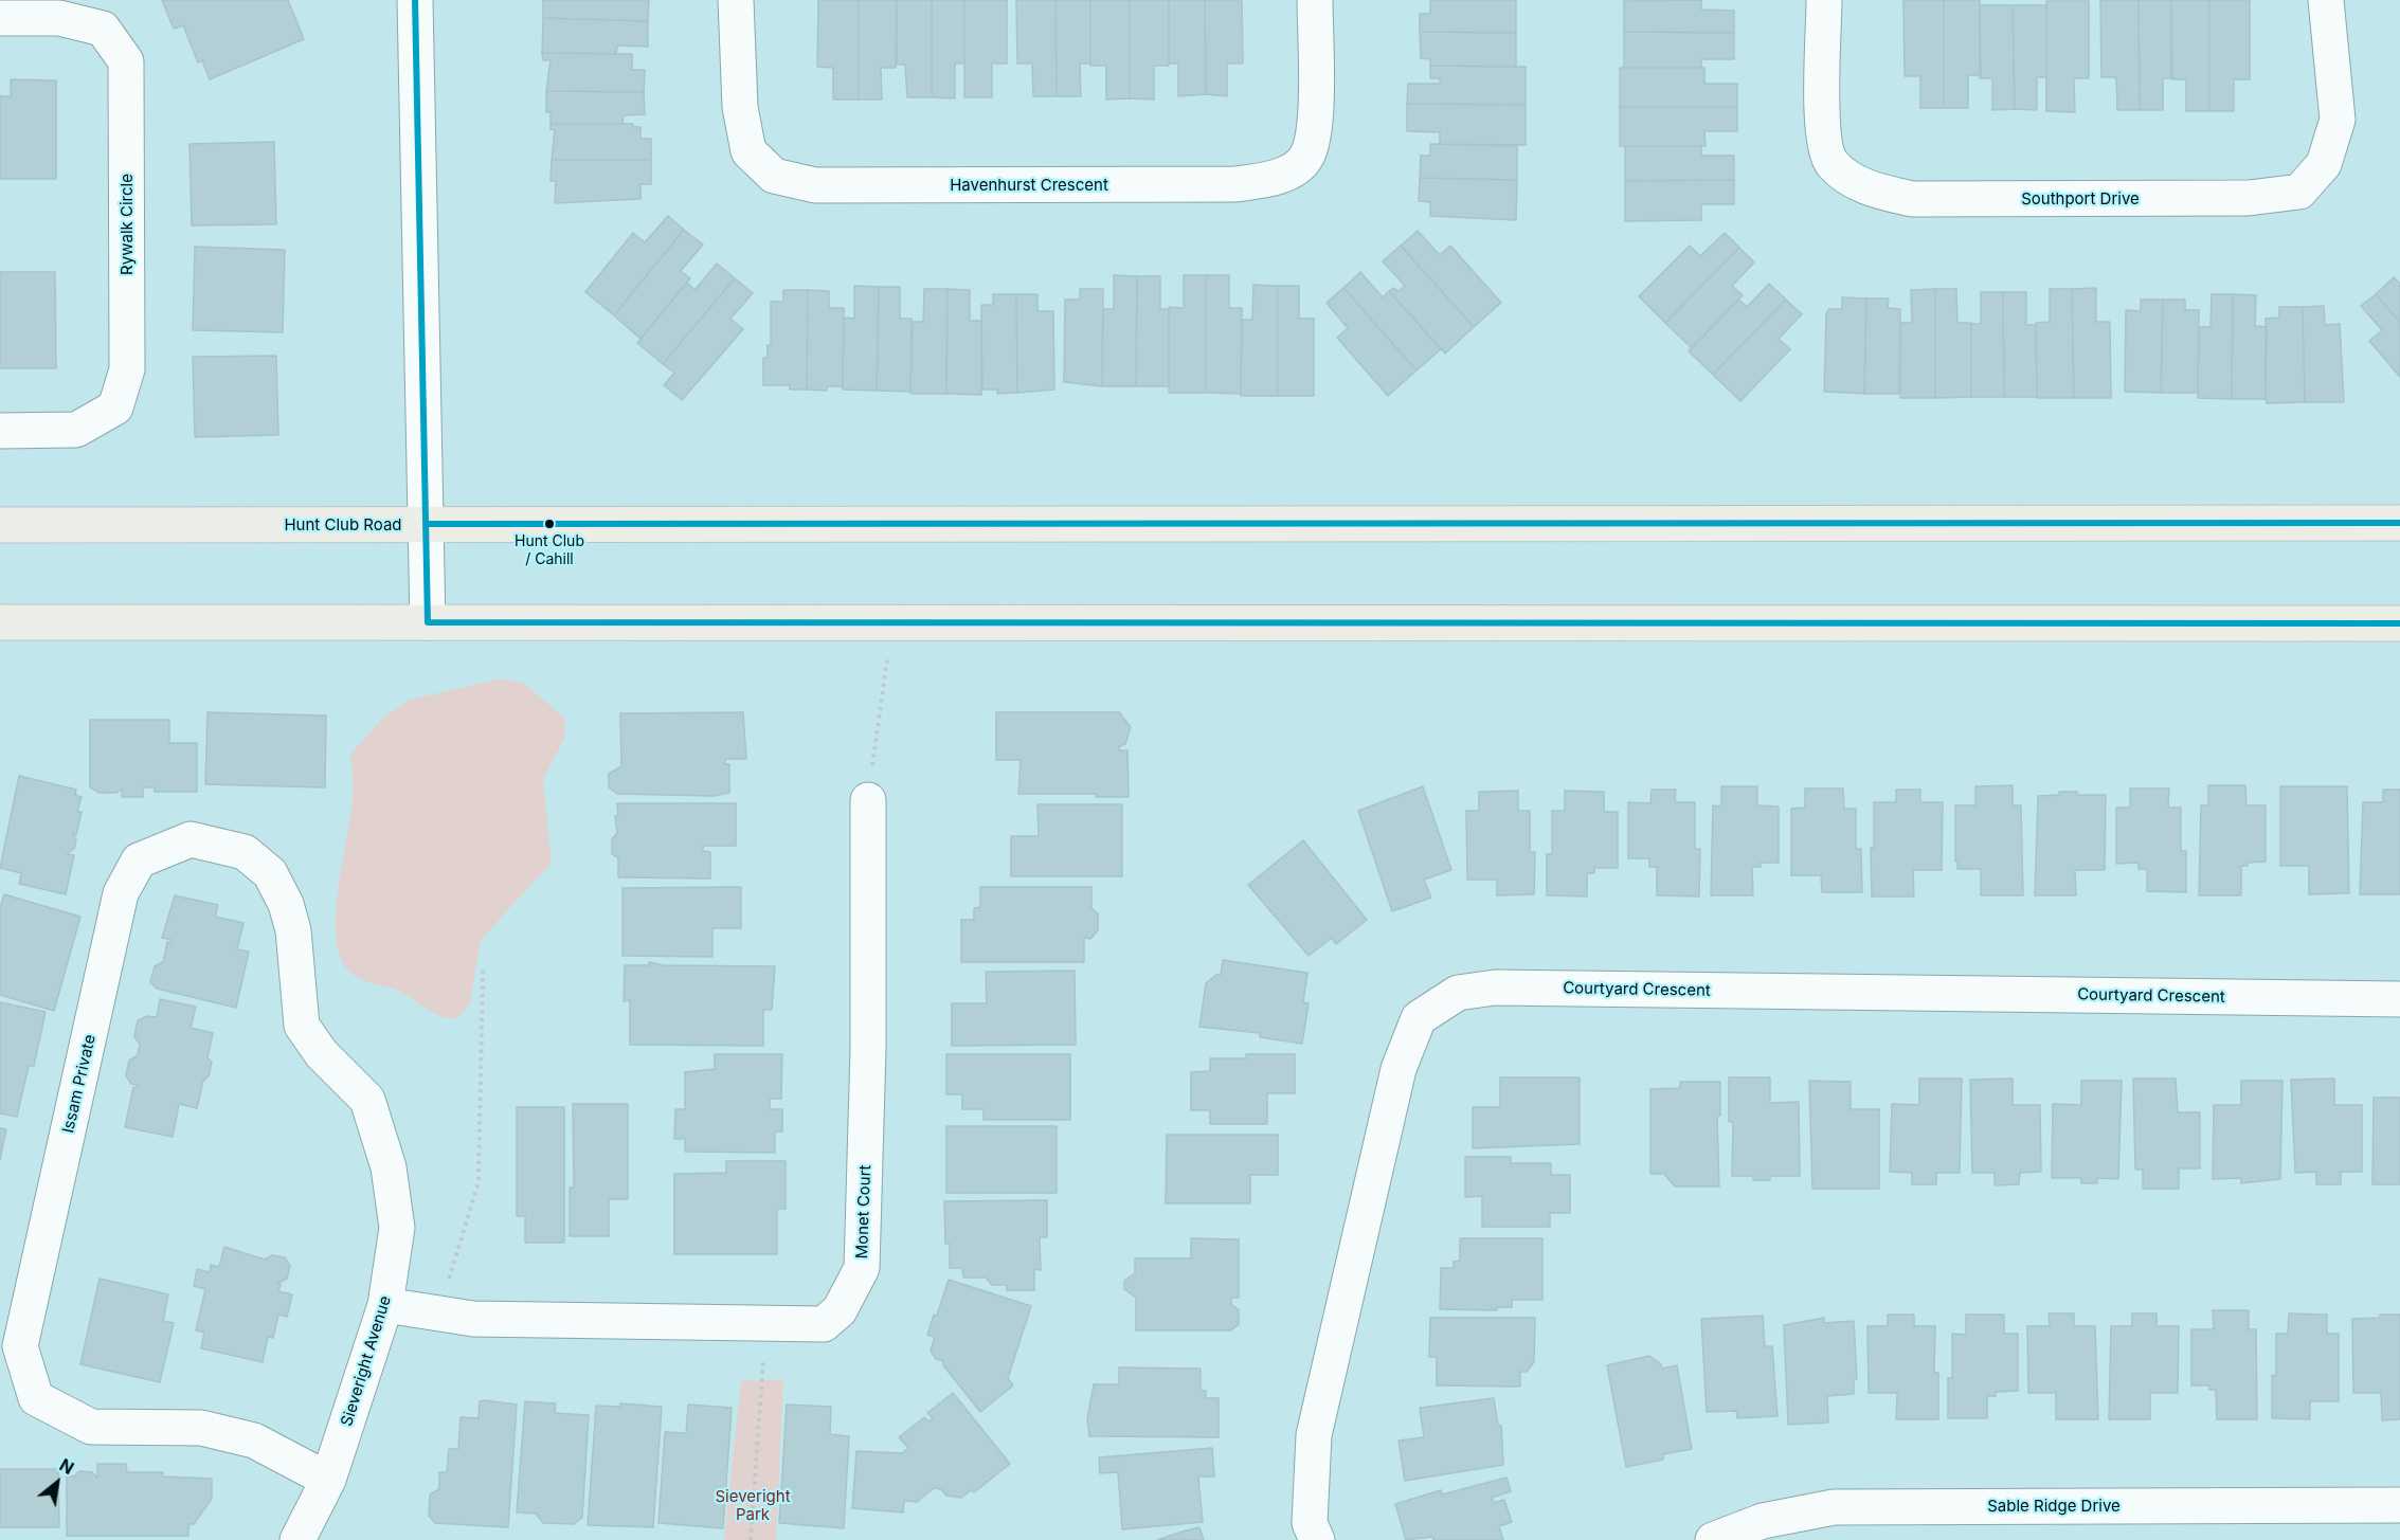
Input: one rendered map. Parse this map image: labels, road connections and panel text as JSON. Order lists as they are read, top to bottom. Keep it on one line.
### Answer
{"streets":{"main road":["Hunt Club Road"],"street":["Havenhurst Crescent","Southport Drive","Rywalk Circle","Courtyard Crescent","Issam Private","Monet Court","Sieveright Avenue","Sable Ridge Drive"]},"crossings":[["Issam Private","Sieveright Avenue"],["Monet Court","Sieveright Avenue"]],"parks":["Sieveright Park"],"places":["Hunt Club / Cahill"],"north":"top right"}
